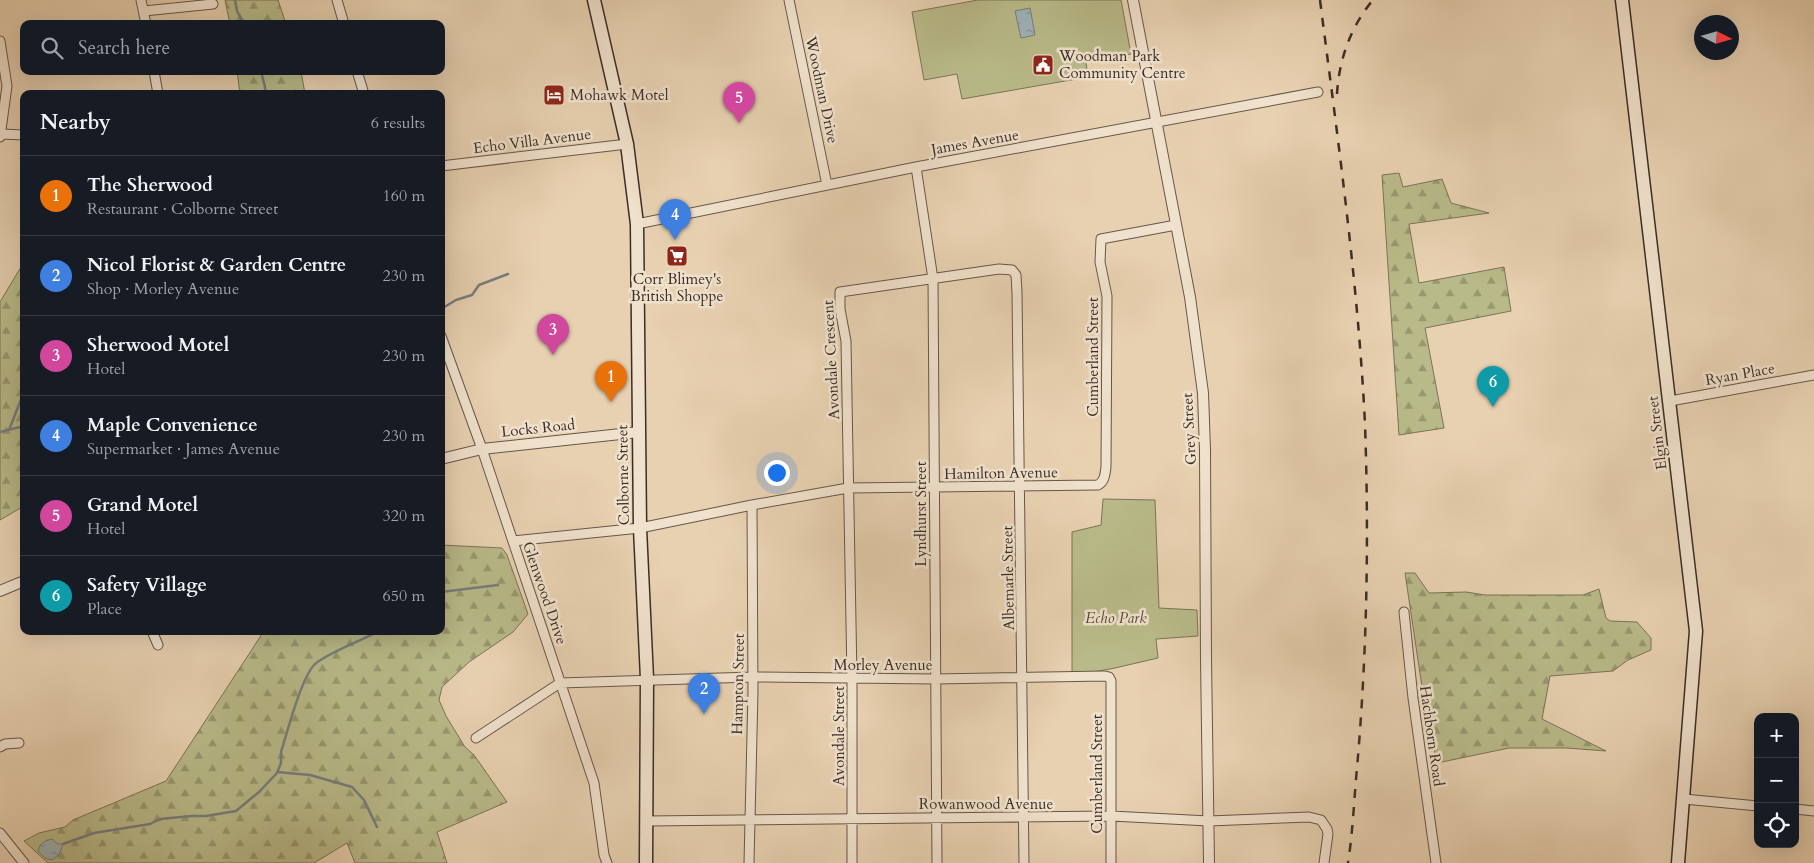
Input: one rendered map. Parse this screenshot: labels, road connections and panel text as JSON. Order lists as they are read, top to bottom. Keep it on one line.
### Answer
{"streets":{"main road":["Elgin Street","Colborne Street"],"street":["Woodman Drive","Echo Villa Avenue","James Avenue","Cumberland Street","Avondale Crescent","Ryan Place","Locks Road","Grey Street","Hamilton Avenue","Lyndhurst Street","Albemarle Street","Glenwood Drive","Morley Avenue","Hampton Street","Avondale Street","Hachborn Road","Rowanwood Avenue"]},"crossings":[["Woodman Drive","James Avenue"],["Echo Villa Avenue","Colborne Street"],["James Avenue","Grey Street"],["James Avenue","Colborne Street"],["James Avenue","Lyndhurst Street"],["Cumberland Street","Grey Street"],["Cumberland Street","Hamilton Avenue"],["Cumberland Street","Morley Avenue"],["Cumberland Street","Rowanwood Avenue"],["Avondale Crescent","Hamilton Avenue"],["Avondale Crescent","Lyndhurst Street"],["Avondale Crescent","Albemarle Street"],["Avondale Crescent","Avondale Street"],["Ryan Place","Elgin Street"],["Locks Road","Colborne Street"],["Locks Road","Glenwood Drive"],["Grey Street","Rowanwood Avenue"],["Hamilton Avenue","Colborne Street"],["Hamilton Avenue","Lyndhurst Street"],["Hamilton Avenue","Albemarle Street"],["Hamilton Avenue","Glenwood Drive"],["Hamilton Avenue","Hampton Street"],["Hamilton Avenue","Avondale Street"],["Colborne Street","Morley Avenue"],["Colborne Street","Rowanwood Avenue"],["Lyndhurst Street","Albemarle Street"],["Lyndhurst Street","Morley Avenue"],["Lyndhurst Street","Rowanwood Avenue"],["Albemarle Street","Morley Avenue"],["Albemarle Street","Rowanwood Avenue"],["Glenwood Drive","Morley Avenue"],["Morley Avenue","Hampton Street"],["Morley Avenue","Avondale Street"],["Hampton Street","Rowanwood Avenue"],["Avondale Street","Rowanwood Avenue"]],"parks":["Echo Park"],"places":{"public building":["Woodman Park Community Centre"],"hotel":["Mohawk Motel"],"supermarket":["Corr Blimey's British Shoppe"]},"north":"right","page":{"search":"Search here","pins":["5","4","3","1","6","2"],"heading":["Nearby","6 results"],"list":[{"mark":"1","name":"The Sherwood","note":"Restaurant · Colborne Street","value":"160 m"},{"mark":"2","name":"Nicol Florist & Garden Centre","note":"Shop · Morley Avenue","value":"230 m"},{"mark":"3","name":"Sherwood Motel","note":"Hotel","value":"230 m"},{"mark":"4","name":"Maple Convenience","note":"Supermarket · James Avenue","value":"230 m"},{"mark":"5","name":"Grand Motel","note":"Hotel","value":"320 m"},{"mark":"6","name":"Safety Village","note":"Place","value":"650 m"}],"map_buttons":["+","−"]}}
